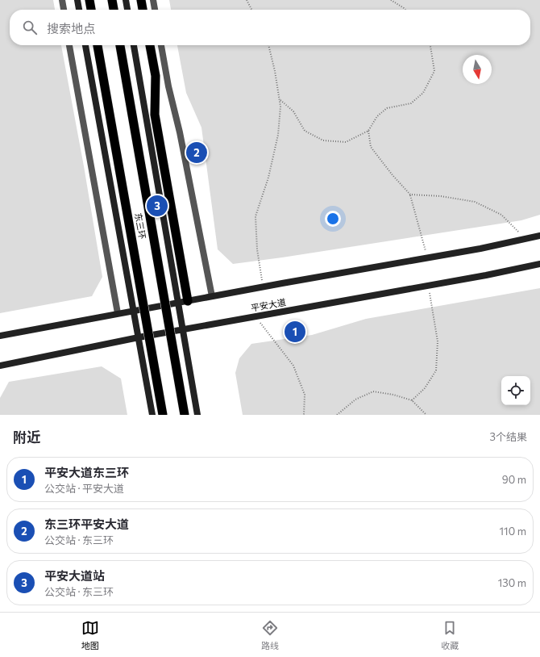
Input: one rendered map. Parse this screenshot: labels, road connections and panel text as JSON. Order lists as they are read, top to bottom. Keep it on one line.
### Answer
{"streets":{"highway":["东三环"],"main road":["平安大道"]},"north":"bottom","page":{"search":"搜索地点","pins":["2","3","1"],"heading":["附近","3个结果"],"list":[{"mark":"1","name":"平安大道东三环","note":"公交站 · 平安大道","value":"90 m"},{"mark":"2","name":"东三环平安大道","note":"公交站 · 东三环","value":"110 m"},{"mark":"3","name":"平安大道站","note":"公交站 · 东三环","value":"130 m"}],"nav":["地图","路线","收藏"]}}
